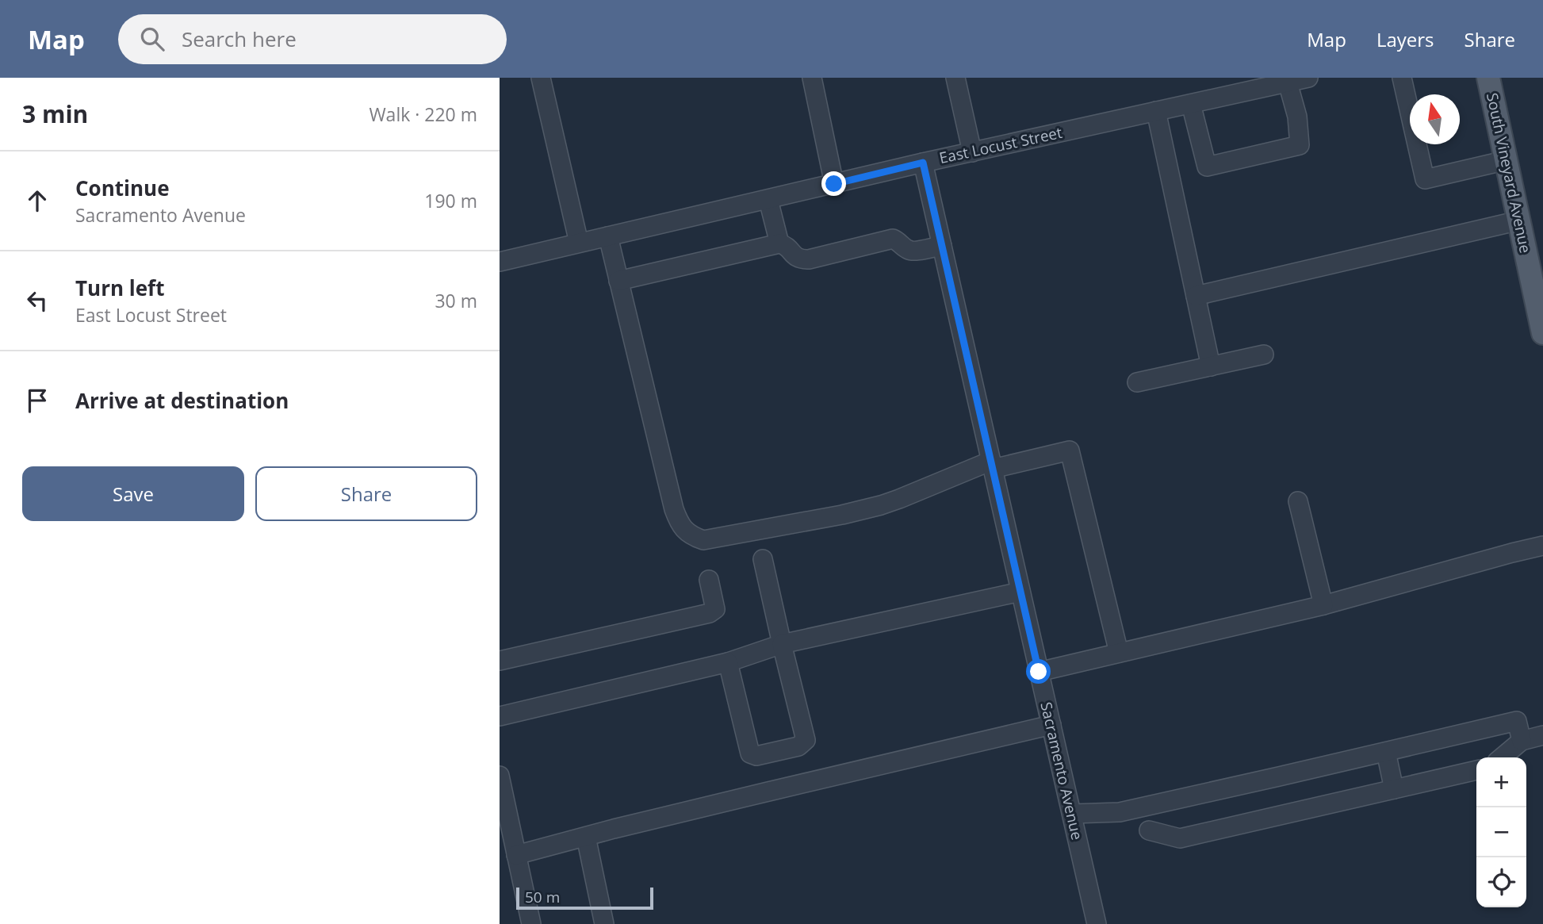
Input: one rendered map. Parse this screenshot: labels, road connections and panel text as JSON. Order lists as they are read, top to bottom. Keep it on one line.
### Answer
{"streets":{"main road":["South Vineyard Avenue"],"street":["East Locust Street","Sacramento Avenue"]},"crossings":[["East Locust Street","Sacramento Avenue"]],"scale_bar":"50 m","north":"top","page":{"header":"Map","search":"Search here","nav":["Map","Layers","Share"],"heading":["3 min","Walk · 220 m"],"list":[["Continue","Sacramento Avenue","190 m"],["Turn left","East Locust Street","30 m"],"Arrive at destination"],"buttons":["Save","Share"],"map_buttons":["+","−"],"scale":"50 m"}}
